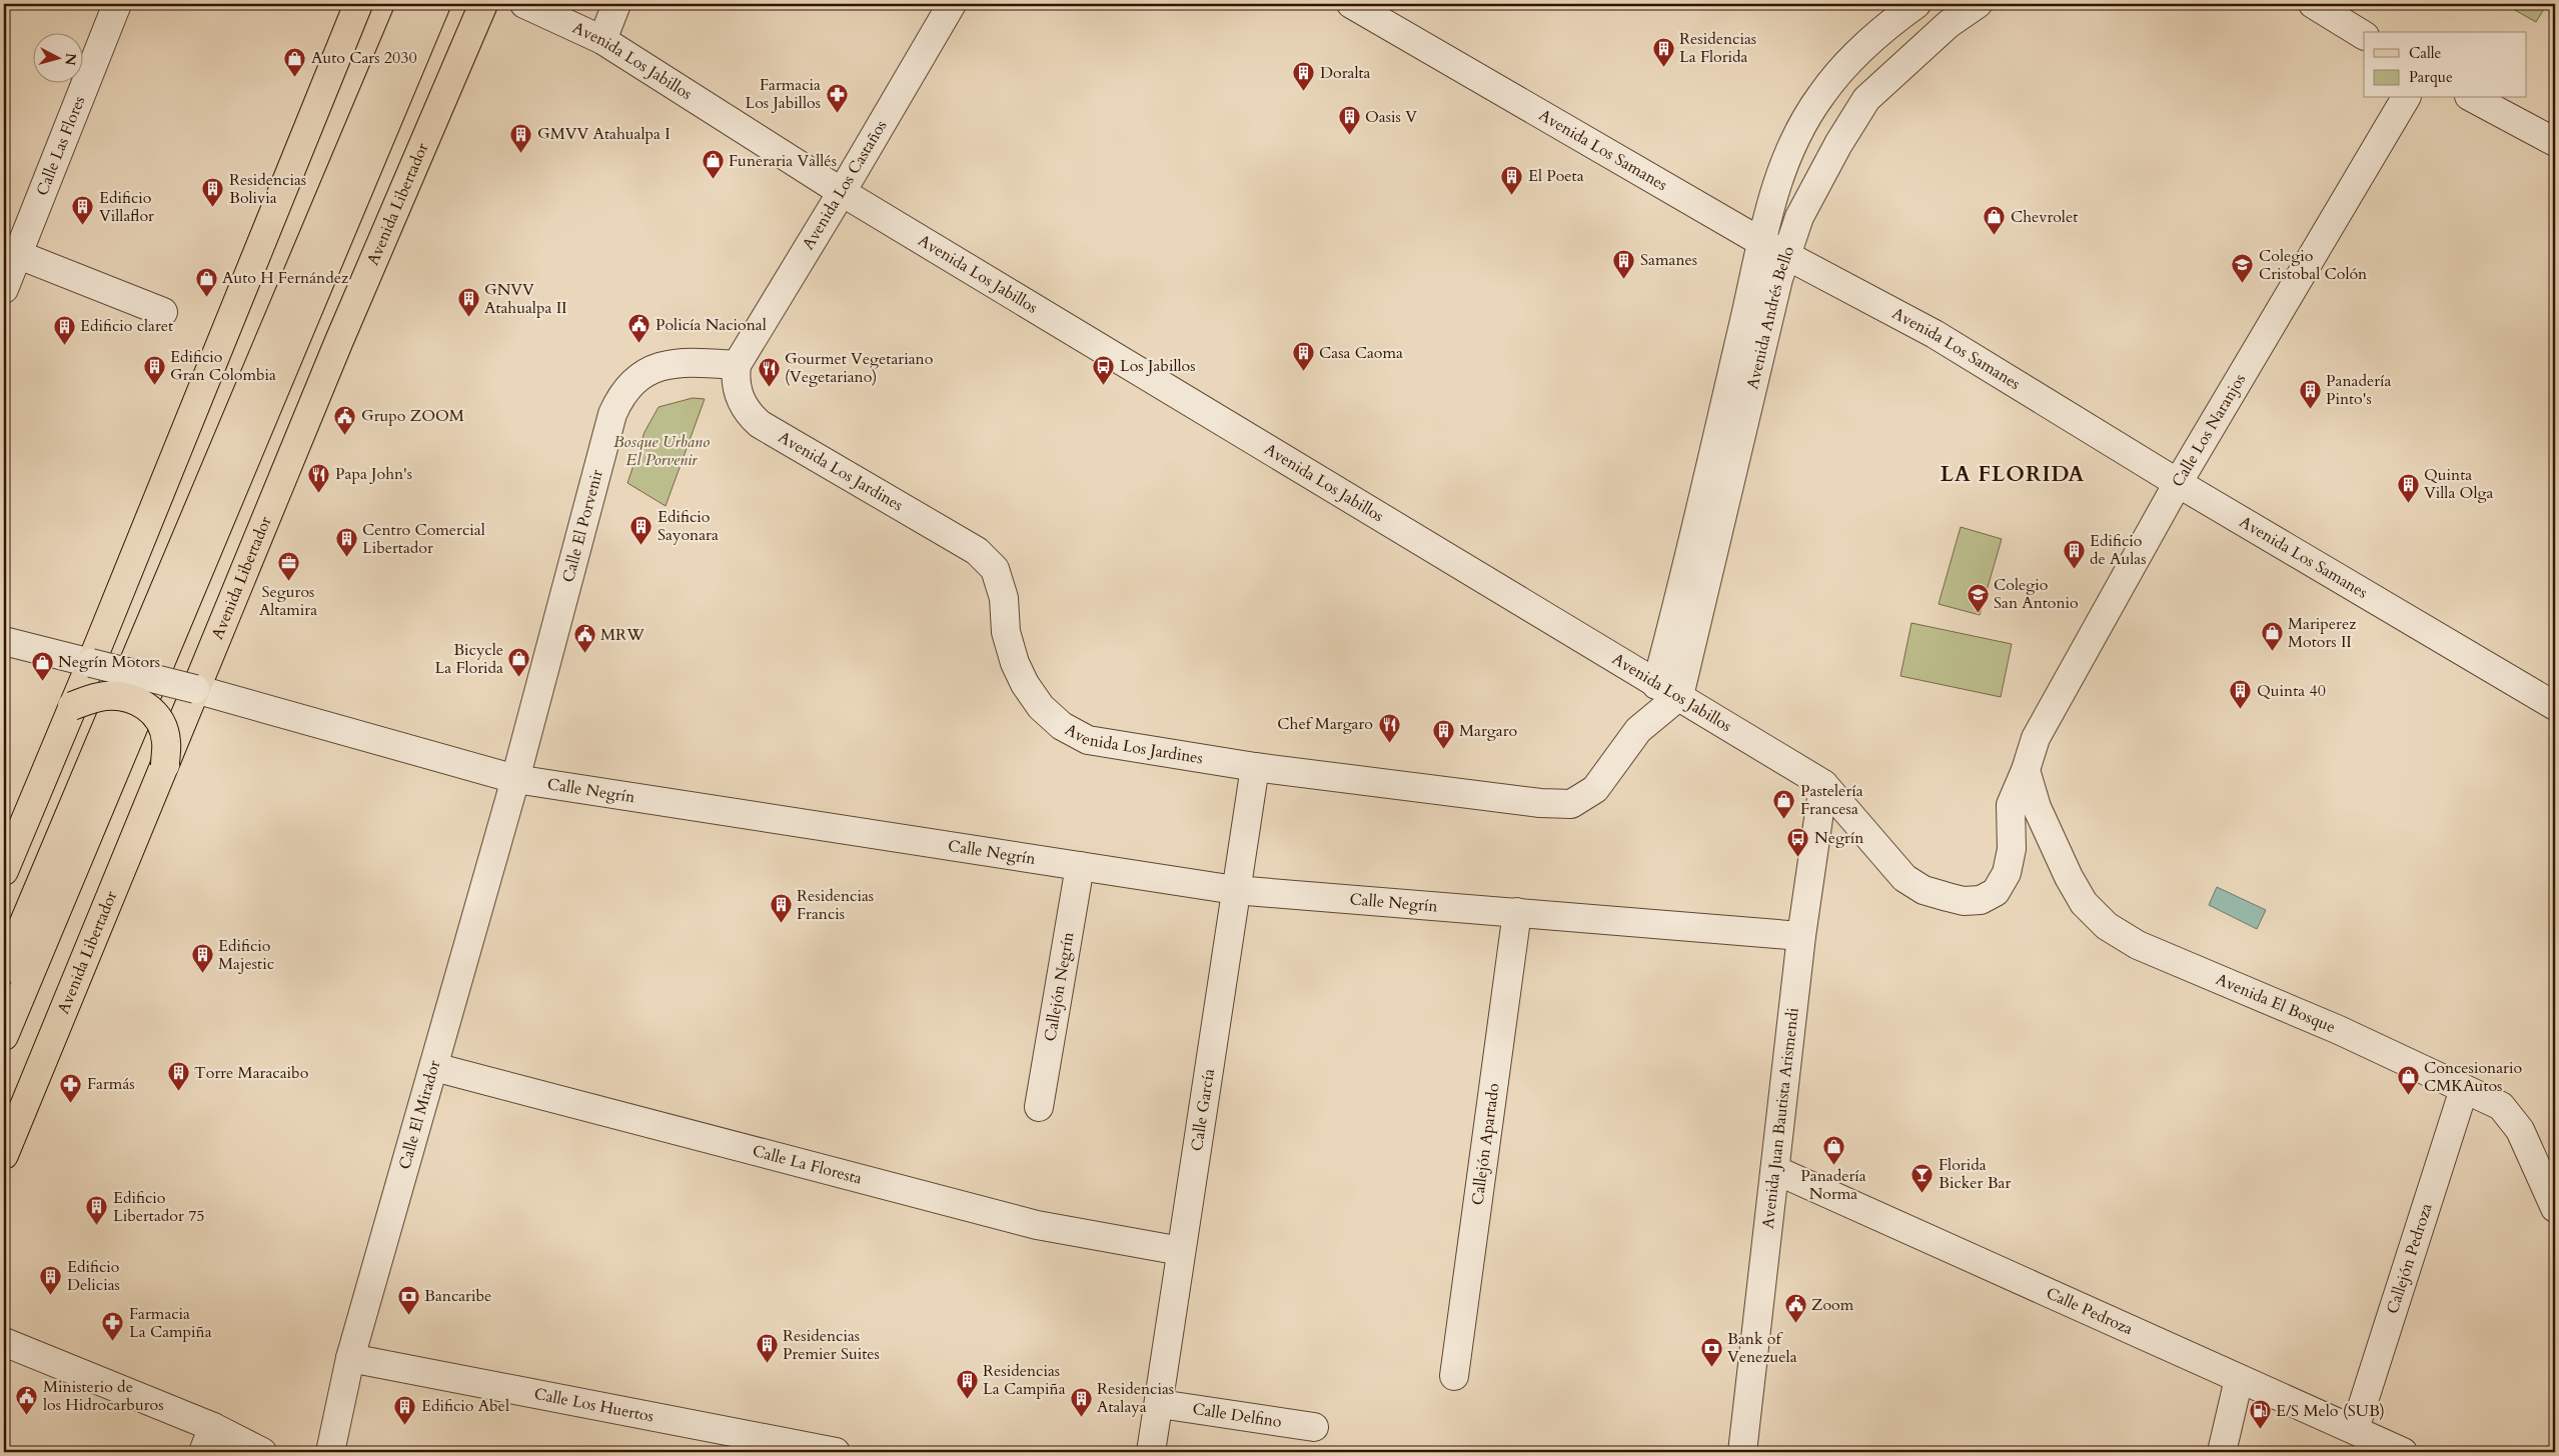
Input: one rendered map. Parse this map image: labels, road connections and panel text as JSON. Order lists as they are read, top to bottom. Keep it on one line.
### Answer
{"streets":{"main road":["Avenida Libertador"],"street":["Avenida Los Jabillos","Calle Las Flores","Avenida Los Samanes","Avenida Los Castaños","Avenida Andrés Bello","Calle Los Naranjos","Avenida Los Jardines","Calle El Porvenir","Calle Negrín","Callejón Negrín","Avenida El Bosque","Calle García","Calle El Mirador","Avenida Juan Bautista Arismendi","Callejón Apartado","Calle La Floresta","Callejón Pedroza","Calle Pedroza","Calle Los Huertos","Calle Delfino"]},"crossings":[["Avenida Los Jabillos","Avenida Los Castaños"],["Avenida Los Jabillos","Avenida Andrés Bello"],["Avenida Los Jabillos","Calle Los Naranjos"],["Avenida Los Jabillos","Avenida Los Jardines"],["Avenida Los Jabillos","Avenida El Bosque"],["Avenida Los Jabillos","Avenida Juan Bautista Arismendi"],["Avenida Los Samanes","Avenida Andrés Bello"],["Avenida Los Samanes","Calle Los Naranjos"],["Avenida Los Castaños","Avenida Los Jardines"],["Avenida Los Castaños","Calle El Porvenir"],["Avenida Libertador","Calle Negrín"],["Avenida Andrés Bello","Avenida Los Jardines"],["Calle Los Naranjos","Avenida El Bosque"],["Avenida Los Jardines","Calle El Porvenir"],["Avenida Los Jardines","Calle García"],["Calle El Porvenir","Calle Negrín"],["Calle El Porvenir","Calle El Mirador"],["Calle Negrín","Callejón Negrín"],["Calle Negrín","Calle García"],["Calle Negrín","Calle El Mirador"],["Calle Negrín","Avenida Juan Bautista Arismendi"],["Calle Negrín","Callejón Apartado"],["Avenida El Bosque","Callejón Pedroza"],["Calle García","Calle La Floresta"],["Calle García","Calle Delfino"],["Calle El Mirador","Calle La Floresta"],["Calle El Mirador","Calle Los Huertos"],["Avenida Juan Bautista Arismendi","Calle Pedroza"],["Callejón Pedroza","Calle Pedroza"]],"districts":["LA FLORIDA"],"parks":["Bosque Urbano El Porvenir"],"places":{"building":["Residencias La Florida","Doralta","Oasis V","GMVV Atahualpa I","El Poeta","Residencias Bolivia","Edificio Villaflor","Samanes","GNVV Atahualpa II","Edificio claret","Casa Caoma","Edificio Gran Colombia","Panadería Pinto's","Quinta Villa Olga","Edificio Sayonara","Centro Comercial Libertador","Edificio de Aulas","Quinta 40","Margaro","Residencias Francis","Edificio Majestic","Torre Maracaibo","Edificio Libertador 75","Edificio Delicias","Residencias Premier Suites","Residencias La Campiña","Residencias Atalaya","Edificio Abel"],"shop":["Auto Cars 2030","Funeraria Vallés","Chevrolet","Auto H Fernández","Mariperez Motors II","Bicycle La Florida","Negrín Motors","Pastelería Francesa","Concesionario CMKAutos","Panadería Norma"],"pharmacy":["Farmacia Los Jabillos","Farmás","Farmacia La Campiña"],"school or university":["Colegio Cristobal Colón","Colegio San Antonio"],"public building":["Policía Nacional","Grupo ZOOM","MRW","Zoom","Ministerio de los Hidrocarburos"],"bus stop":["Los Jabillos","Negrín"],"restaurant":["Gourmet Vegetariano (Vegetariano)","Papa John's","Chef Margaro"],"office":["Seguros Altamira"],"bar":["Florida Bicker Bar"],"bank":["Bancaribe","Bank of Venezuela"],"fuel station":["E/S Melo (SUB)"]},"legend":["Calle","Parque"],"north":"right"}
